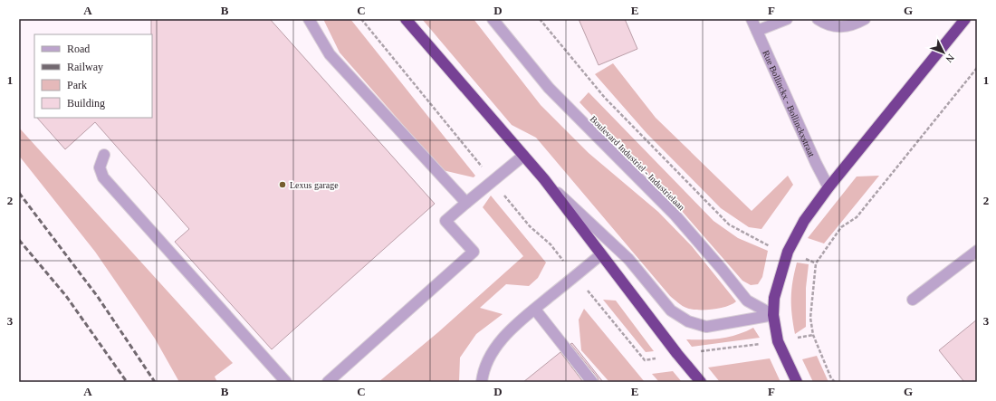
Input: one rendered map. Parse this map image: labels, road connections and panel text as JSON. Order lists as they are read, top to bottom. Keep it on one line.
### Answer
{"streets":{"street":["Rue Bollinckx - Bollinckxstraat","Boulevard Industriel - Industrielaan"]},"places":["Lexus garage"],"legend":["Road","Railway","Park","Building"],"north":"bottom right","grid":{"columns":["A","B","C","D","E","F","G"],"rows":["1","2","3"]}}
